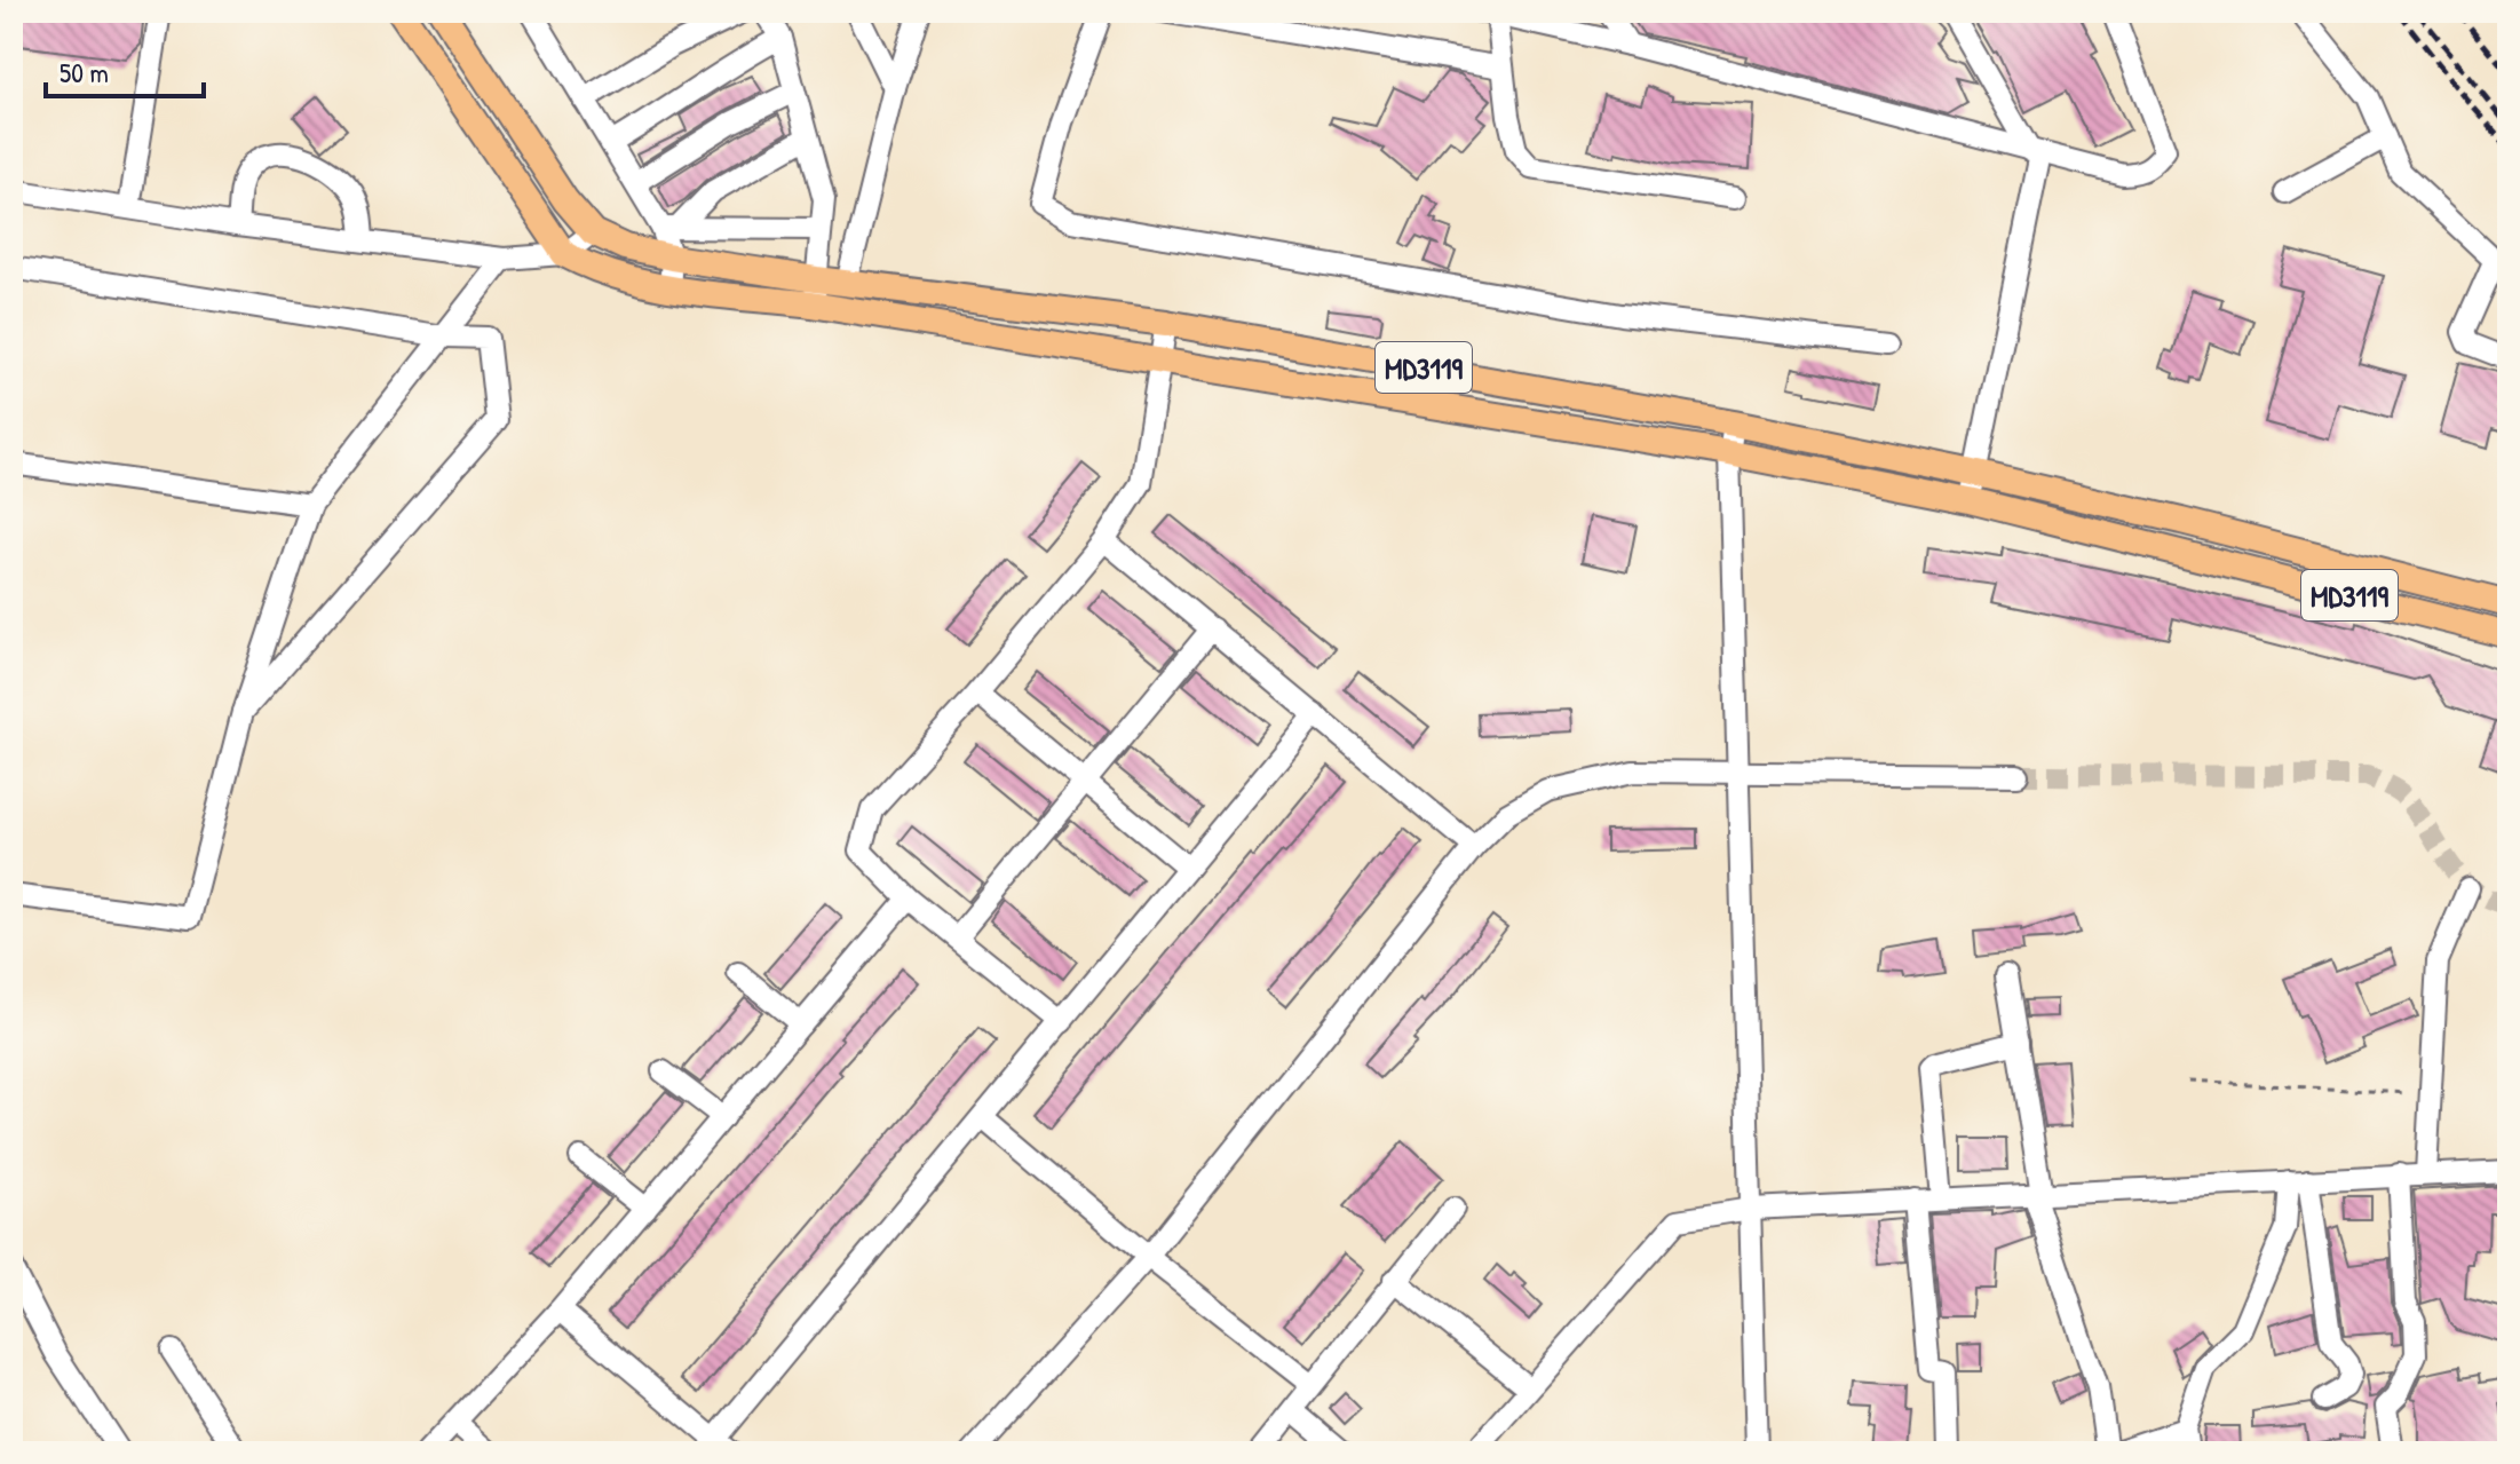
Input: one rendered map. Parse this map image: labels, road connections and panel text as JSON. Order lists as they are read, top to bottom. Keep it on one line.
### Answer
{"streets":{"main road":["MD3119"]},"scale_bar":"50 m"}
